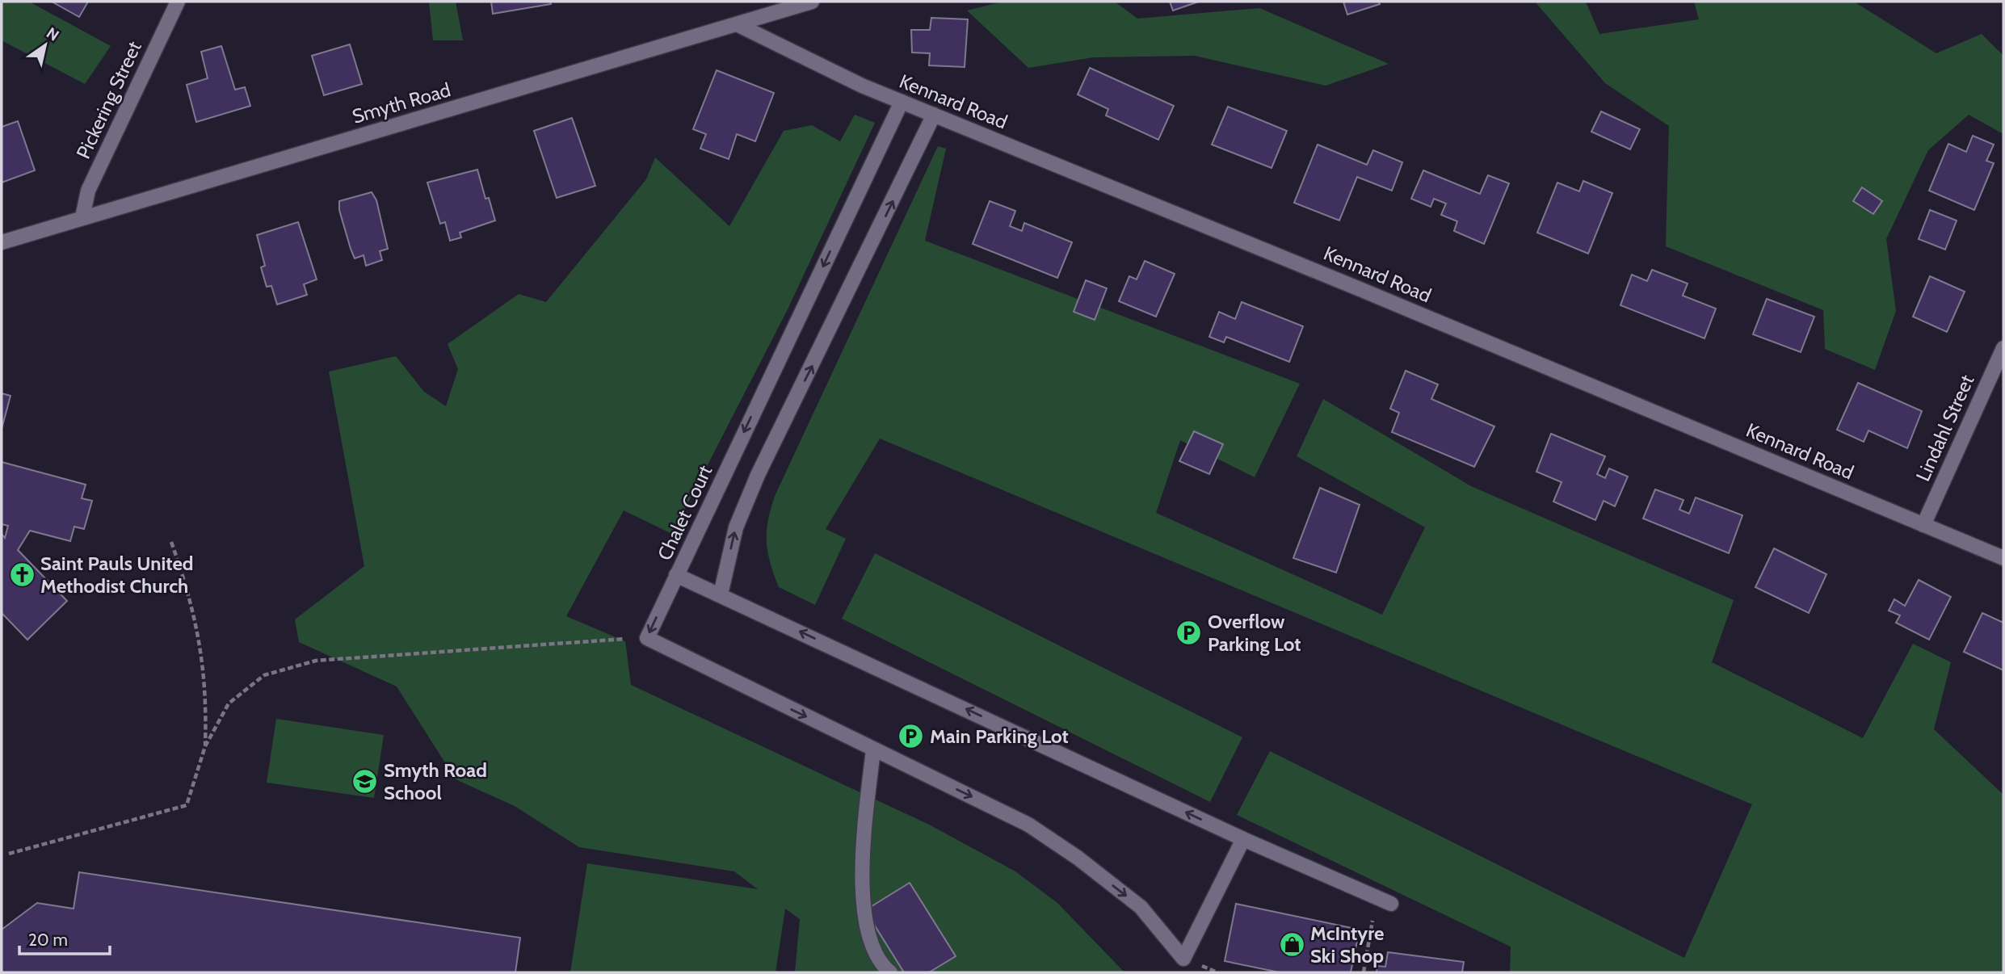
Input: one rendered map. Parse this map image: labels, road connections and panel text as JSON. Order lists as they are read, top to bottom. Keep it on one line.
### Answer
{"streets":{"street":["Pickering Street","Kennard Road","Smyth Road","Lindahl Street","Chalet Court"]},"crossings":[["Pickering Street","Smyth Road"],["Kennard Road","Smyth Road"],["Kennard Road","Lindahl Street"],["Kennard Road","Chalet Court"]],"places":{"church":["Saint Pauls United Methodist Church"],"parking":["Overflow Parking Lot","Main Parking Lot"],"school or university":["Smyth Road School"],"shop":["McIntyre Ski Shop"]},"scale_bar":"20 m","north":"top right"}
